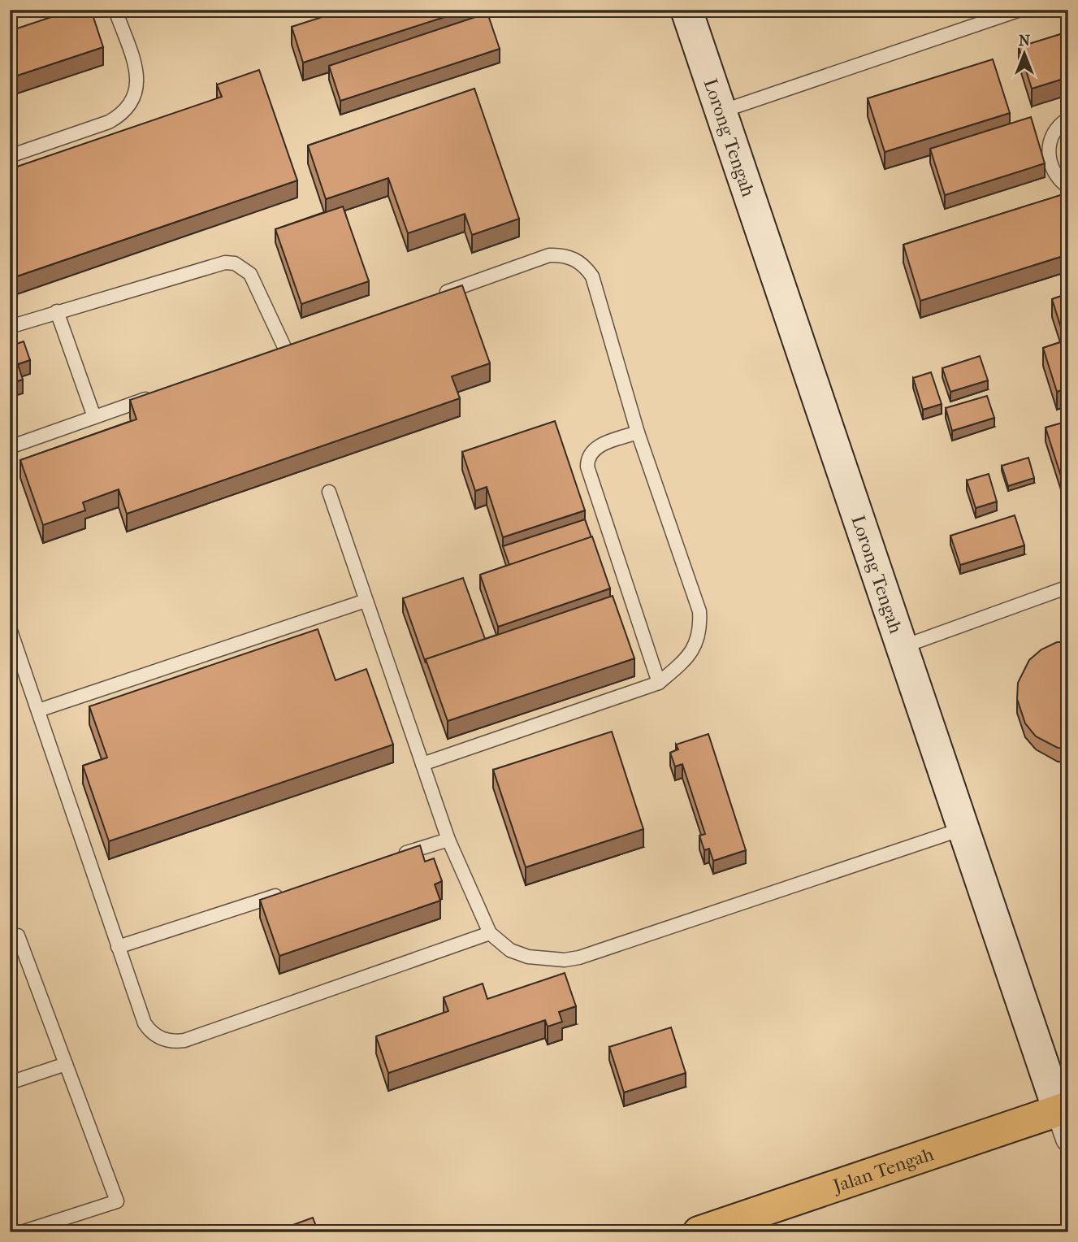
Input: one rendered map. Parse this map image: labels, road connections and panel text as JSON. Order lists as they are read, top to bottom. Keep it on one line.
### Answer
{"streets":{"main road":["Jalan Tengah"],"street":["Lorong Tengah"]},"crossings":[["Lorong Tengah","Jalan Tengah"]],"north":"top"}
